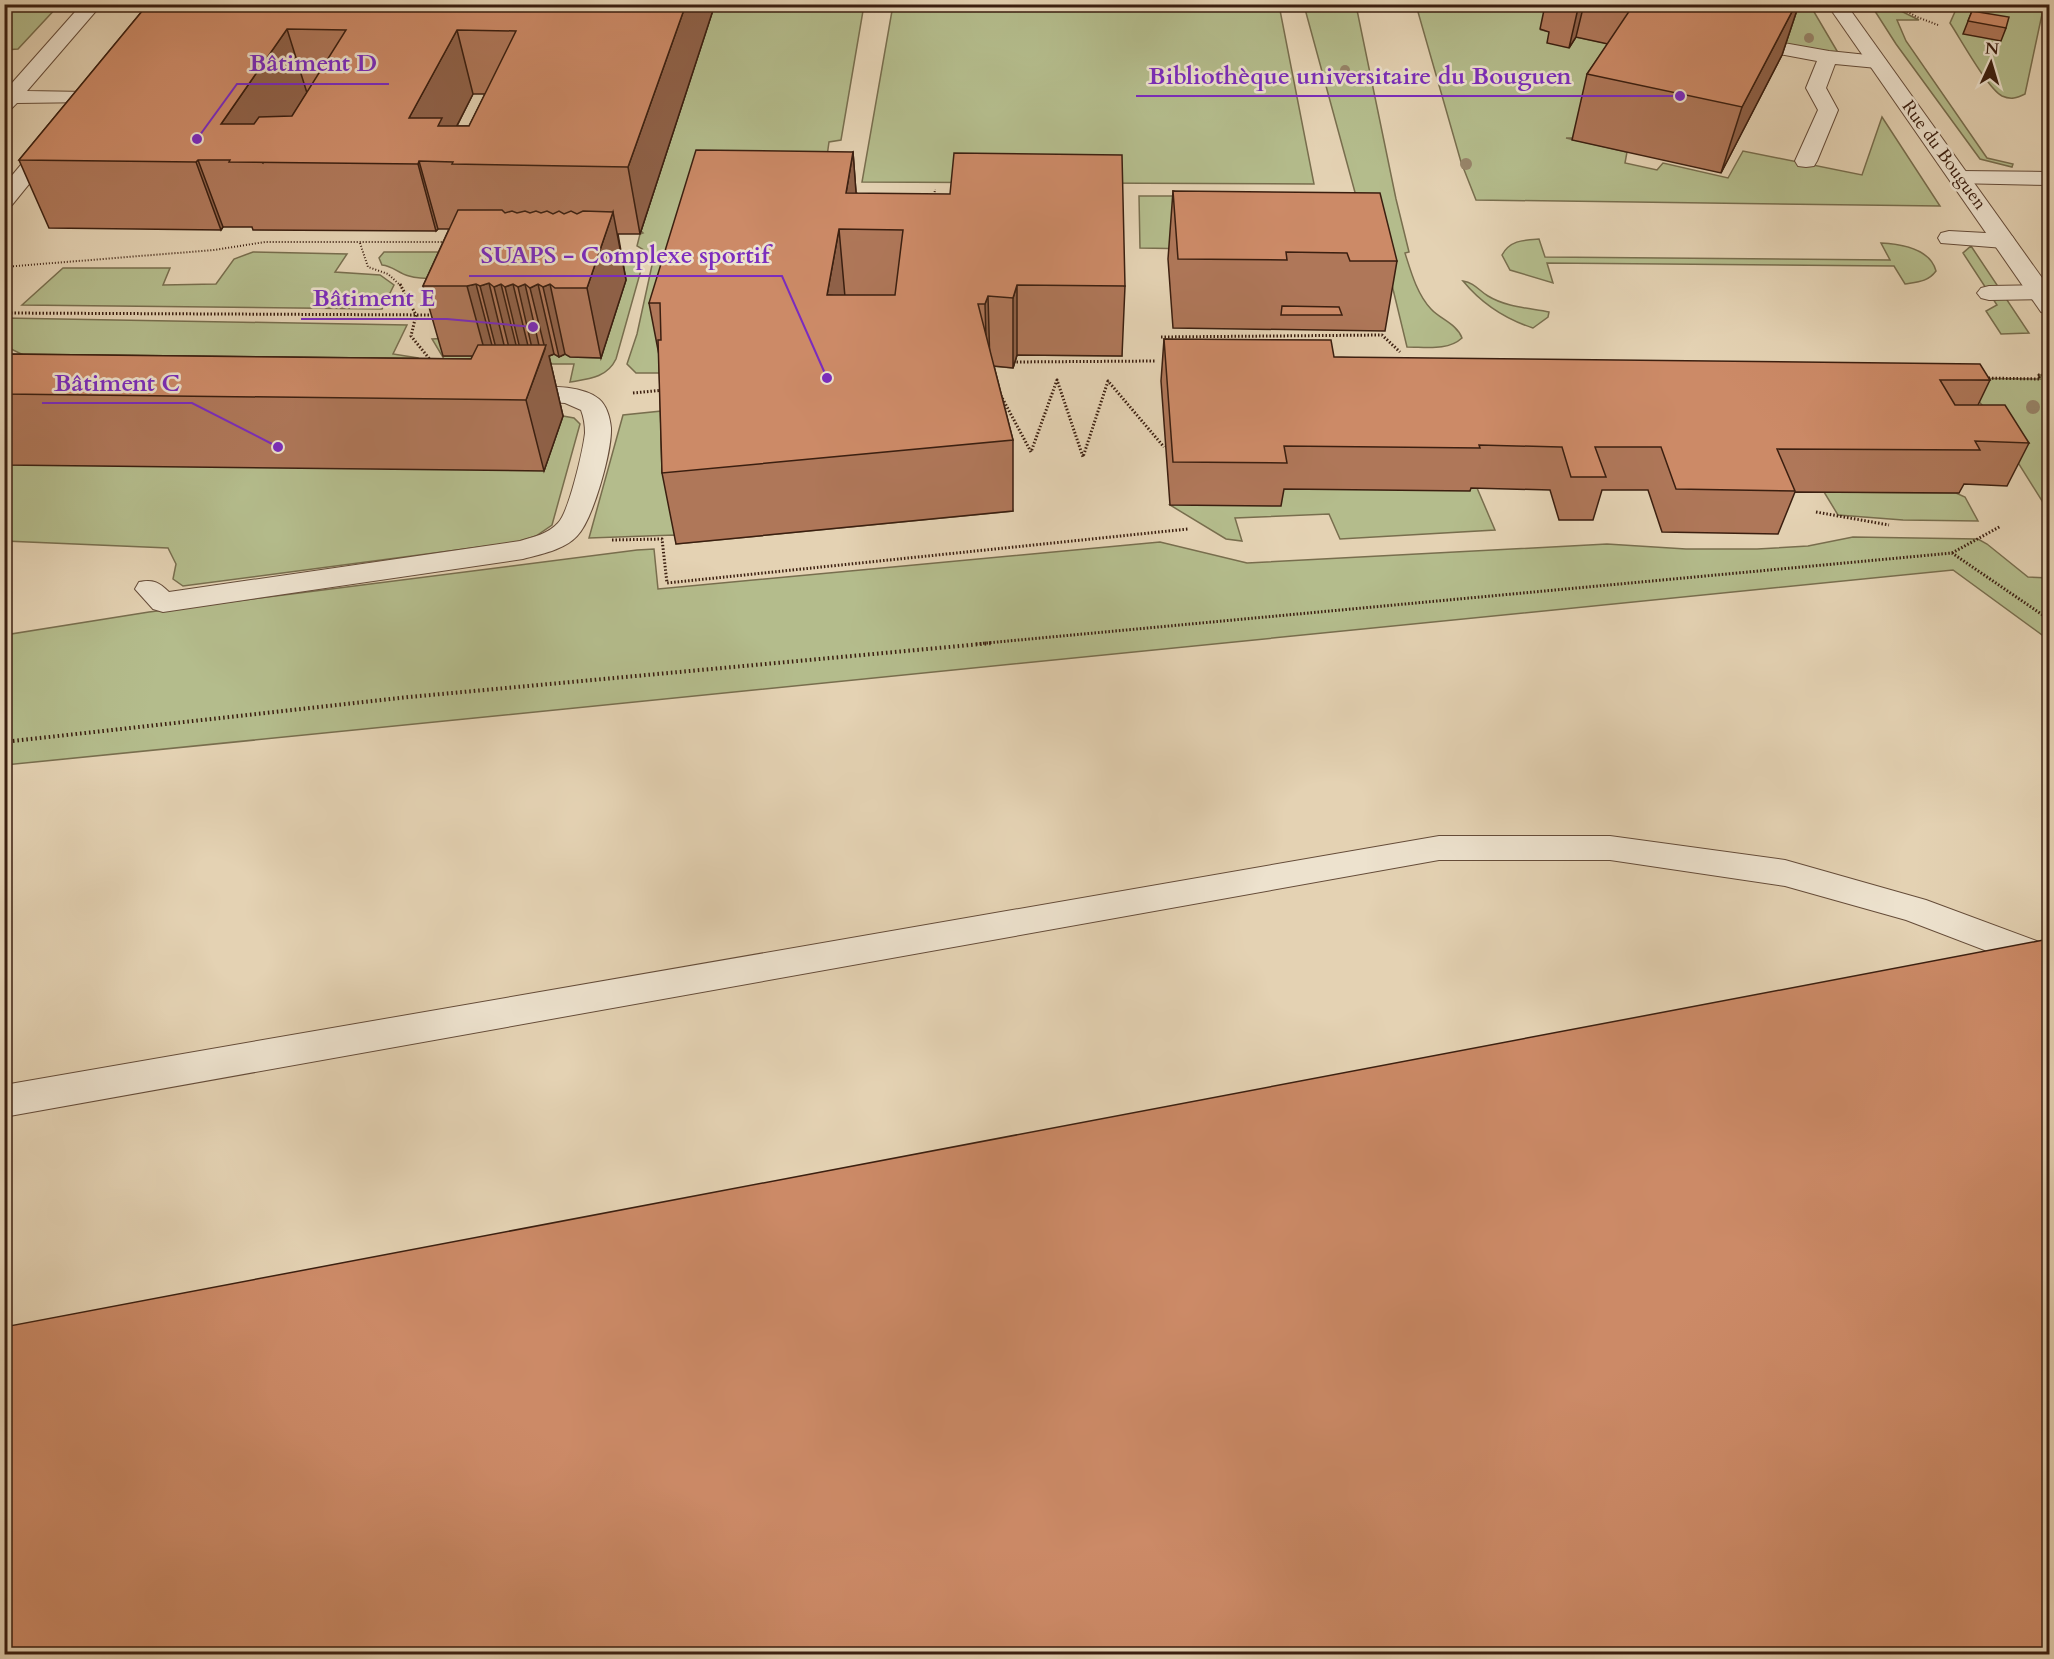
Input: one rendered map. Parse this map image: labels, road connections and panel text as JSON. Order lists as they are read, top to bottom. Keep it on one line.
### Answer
{"streets":{"street":["Rue du Bouguen"]},"places":["Bibliothèque universitaire du Bouguen","Bâtiment D","Bâtiment E","SUAPS - Complexe sportif","Bâtiment C"],"north":"top"}
